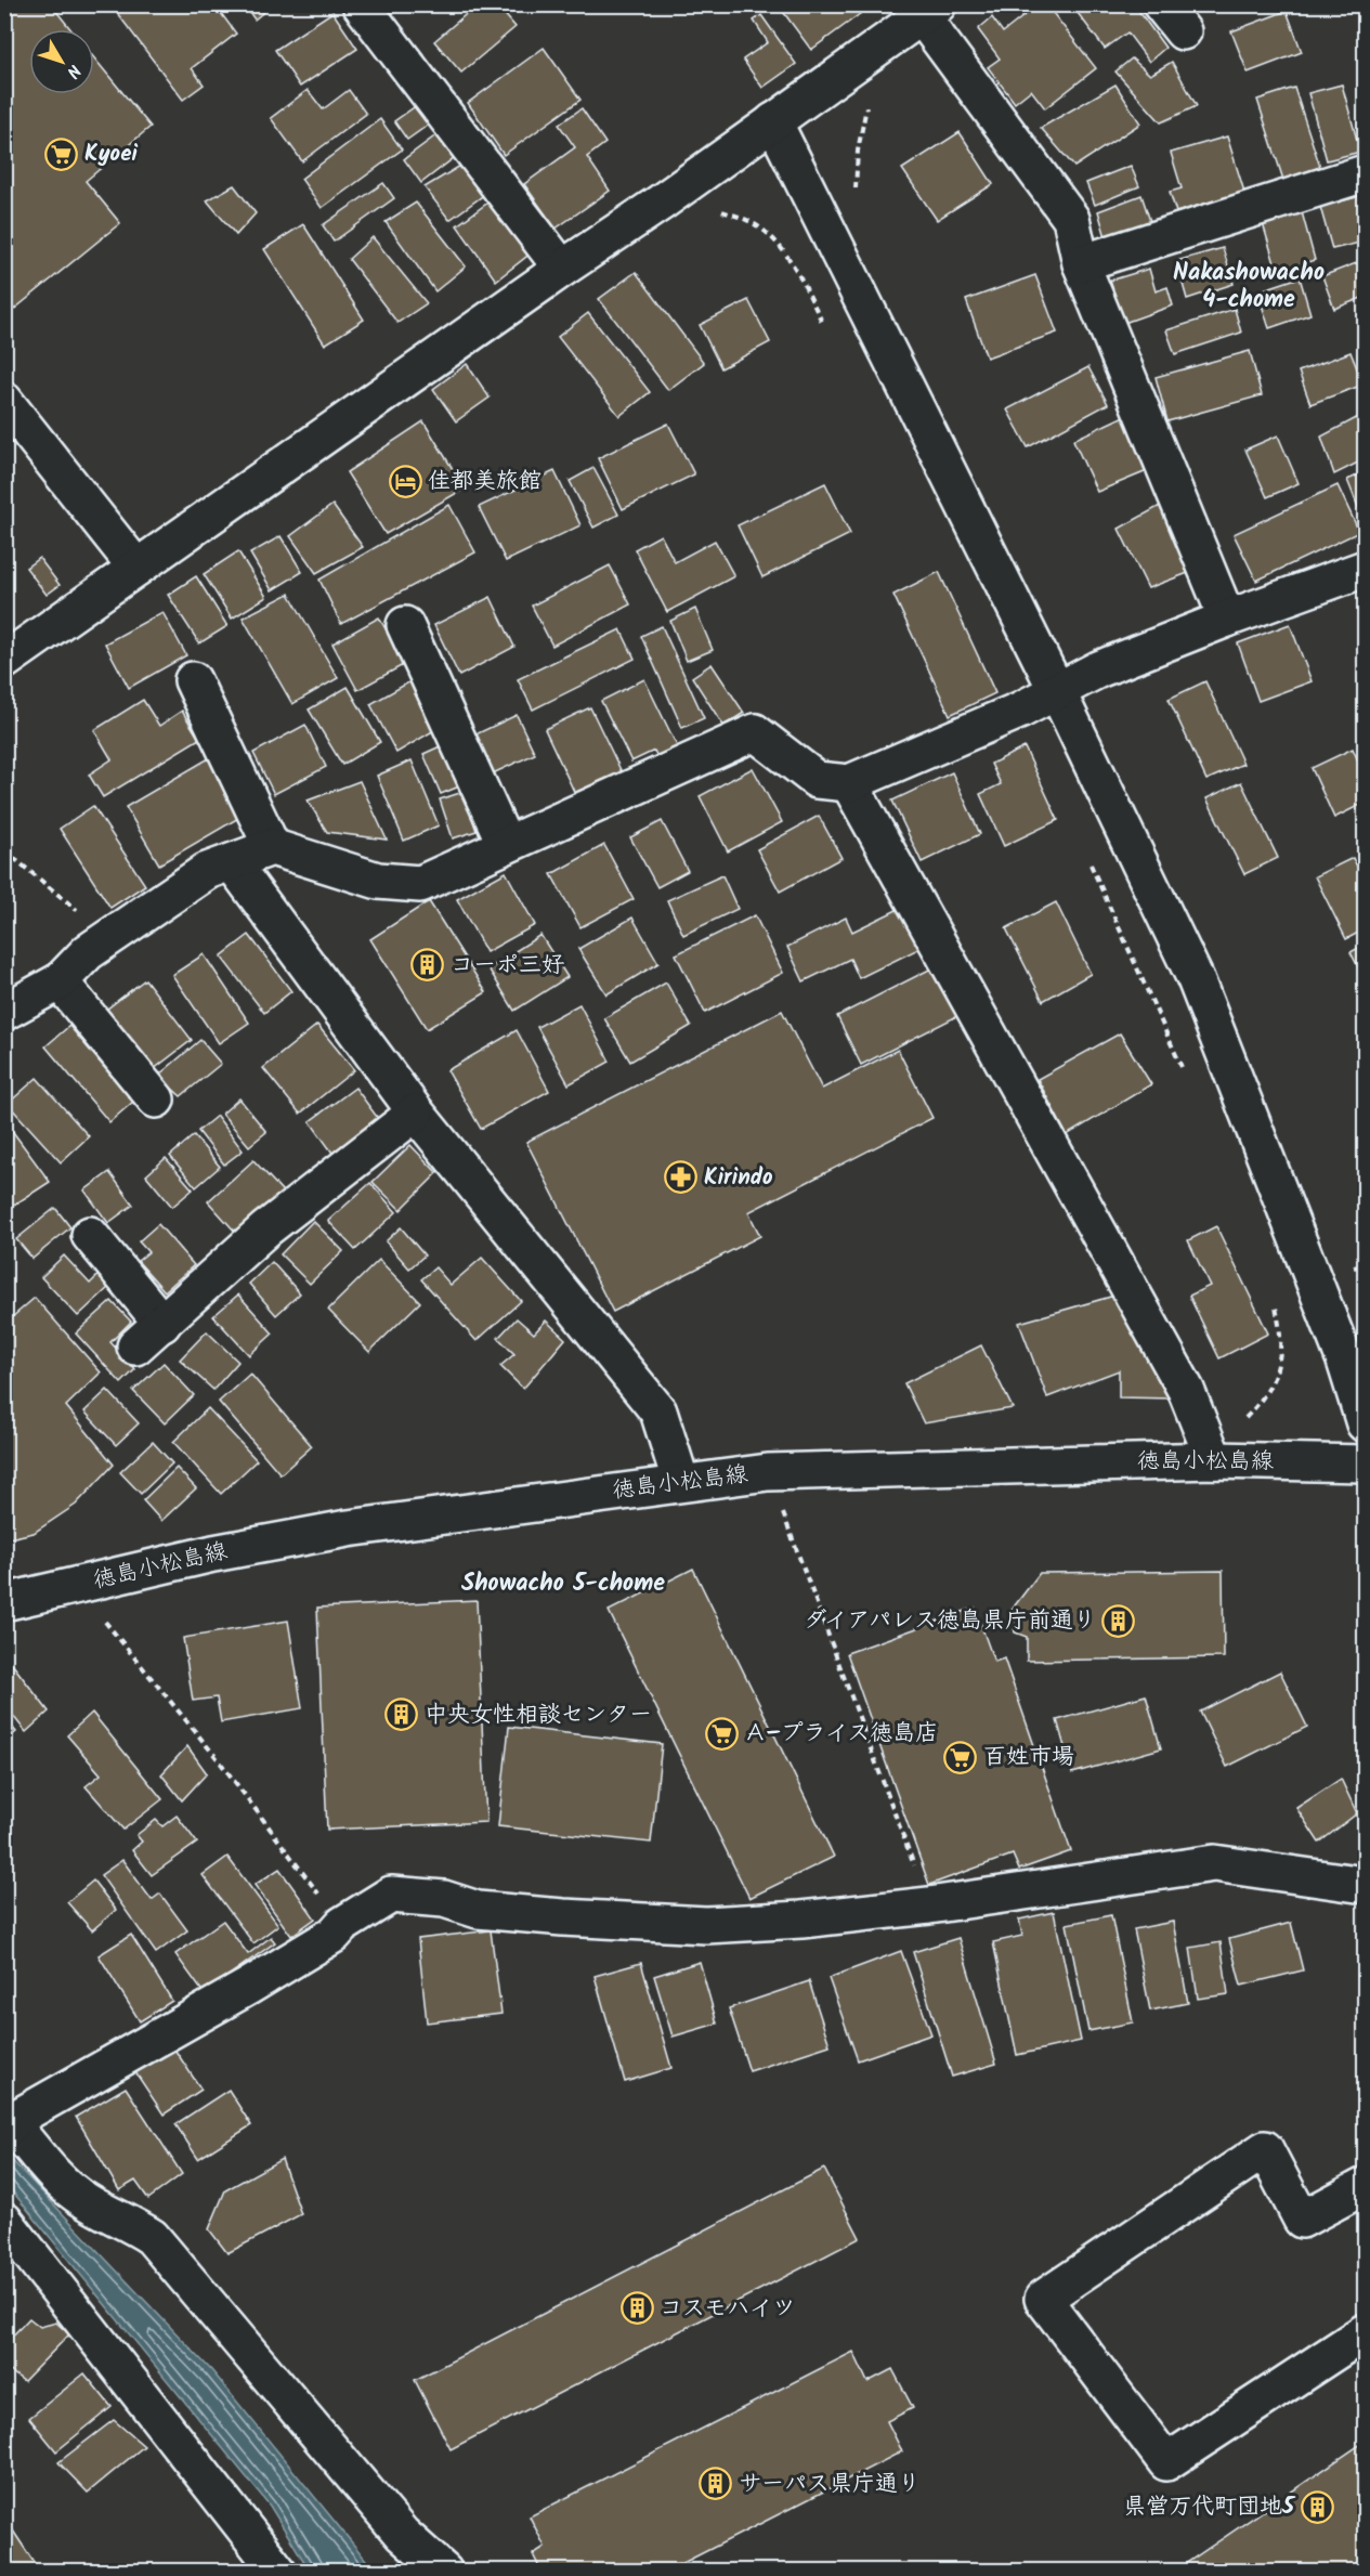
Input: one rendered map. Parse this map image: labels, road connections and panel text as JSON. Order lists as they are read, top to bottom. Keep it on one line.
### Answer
{"streets":{"street":["徳島小松島線"]},"districts":["Nakashowacho 4-chome","Showacho 5-chome"],"places":{"supermarket":["Kyoei","Ａ−プライス徳島店","百姓市場"],"hotel":["佳都美旅館"],"building":["コーポ三好","ダイアパレス徳島県庁前通り","中央女性相談センター","コスモハイツ","サーパス県庁通り","県営万代町団地5"],"pharmacy":["Kirindo"]},"north":"bottom right"}
